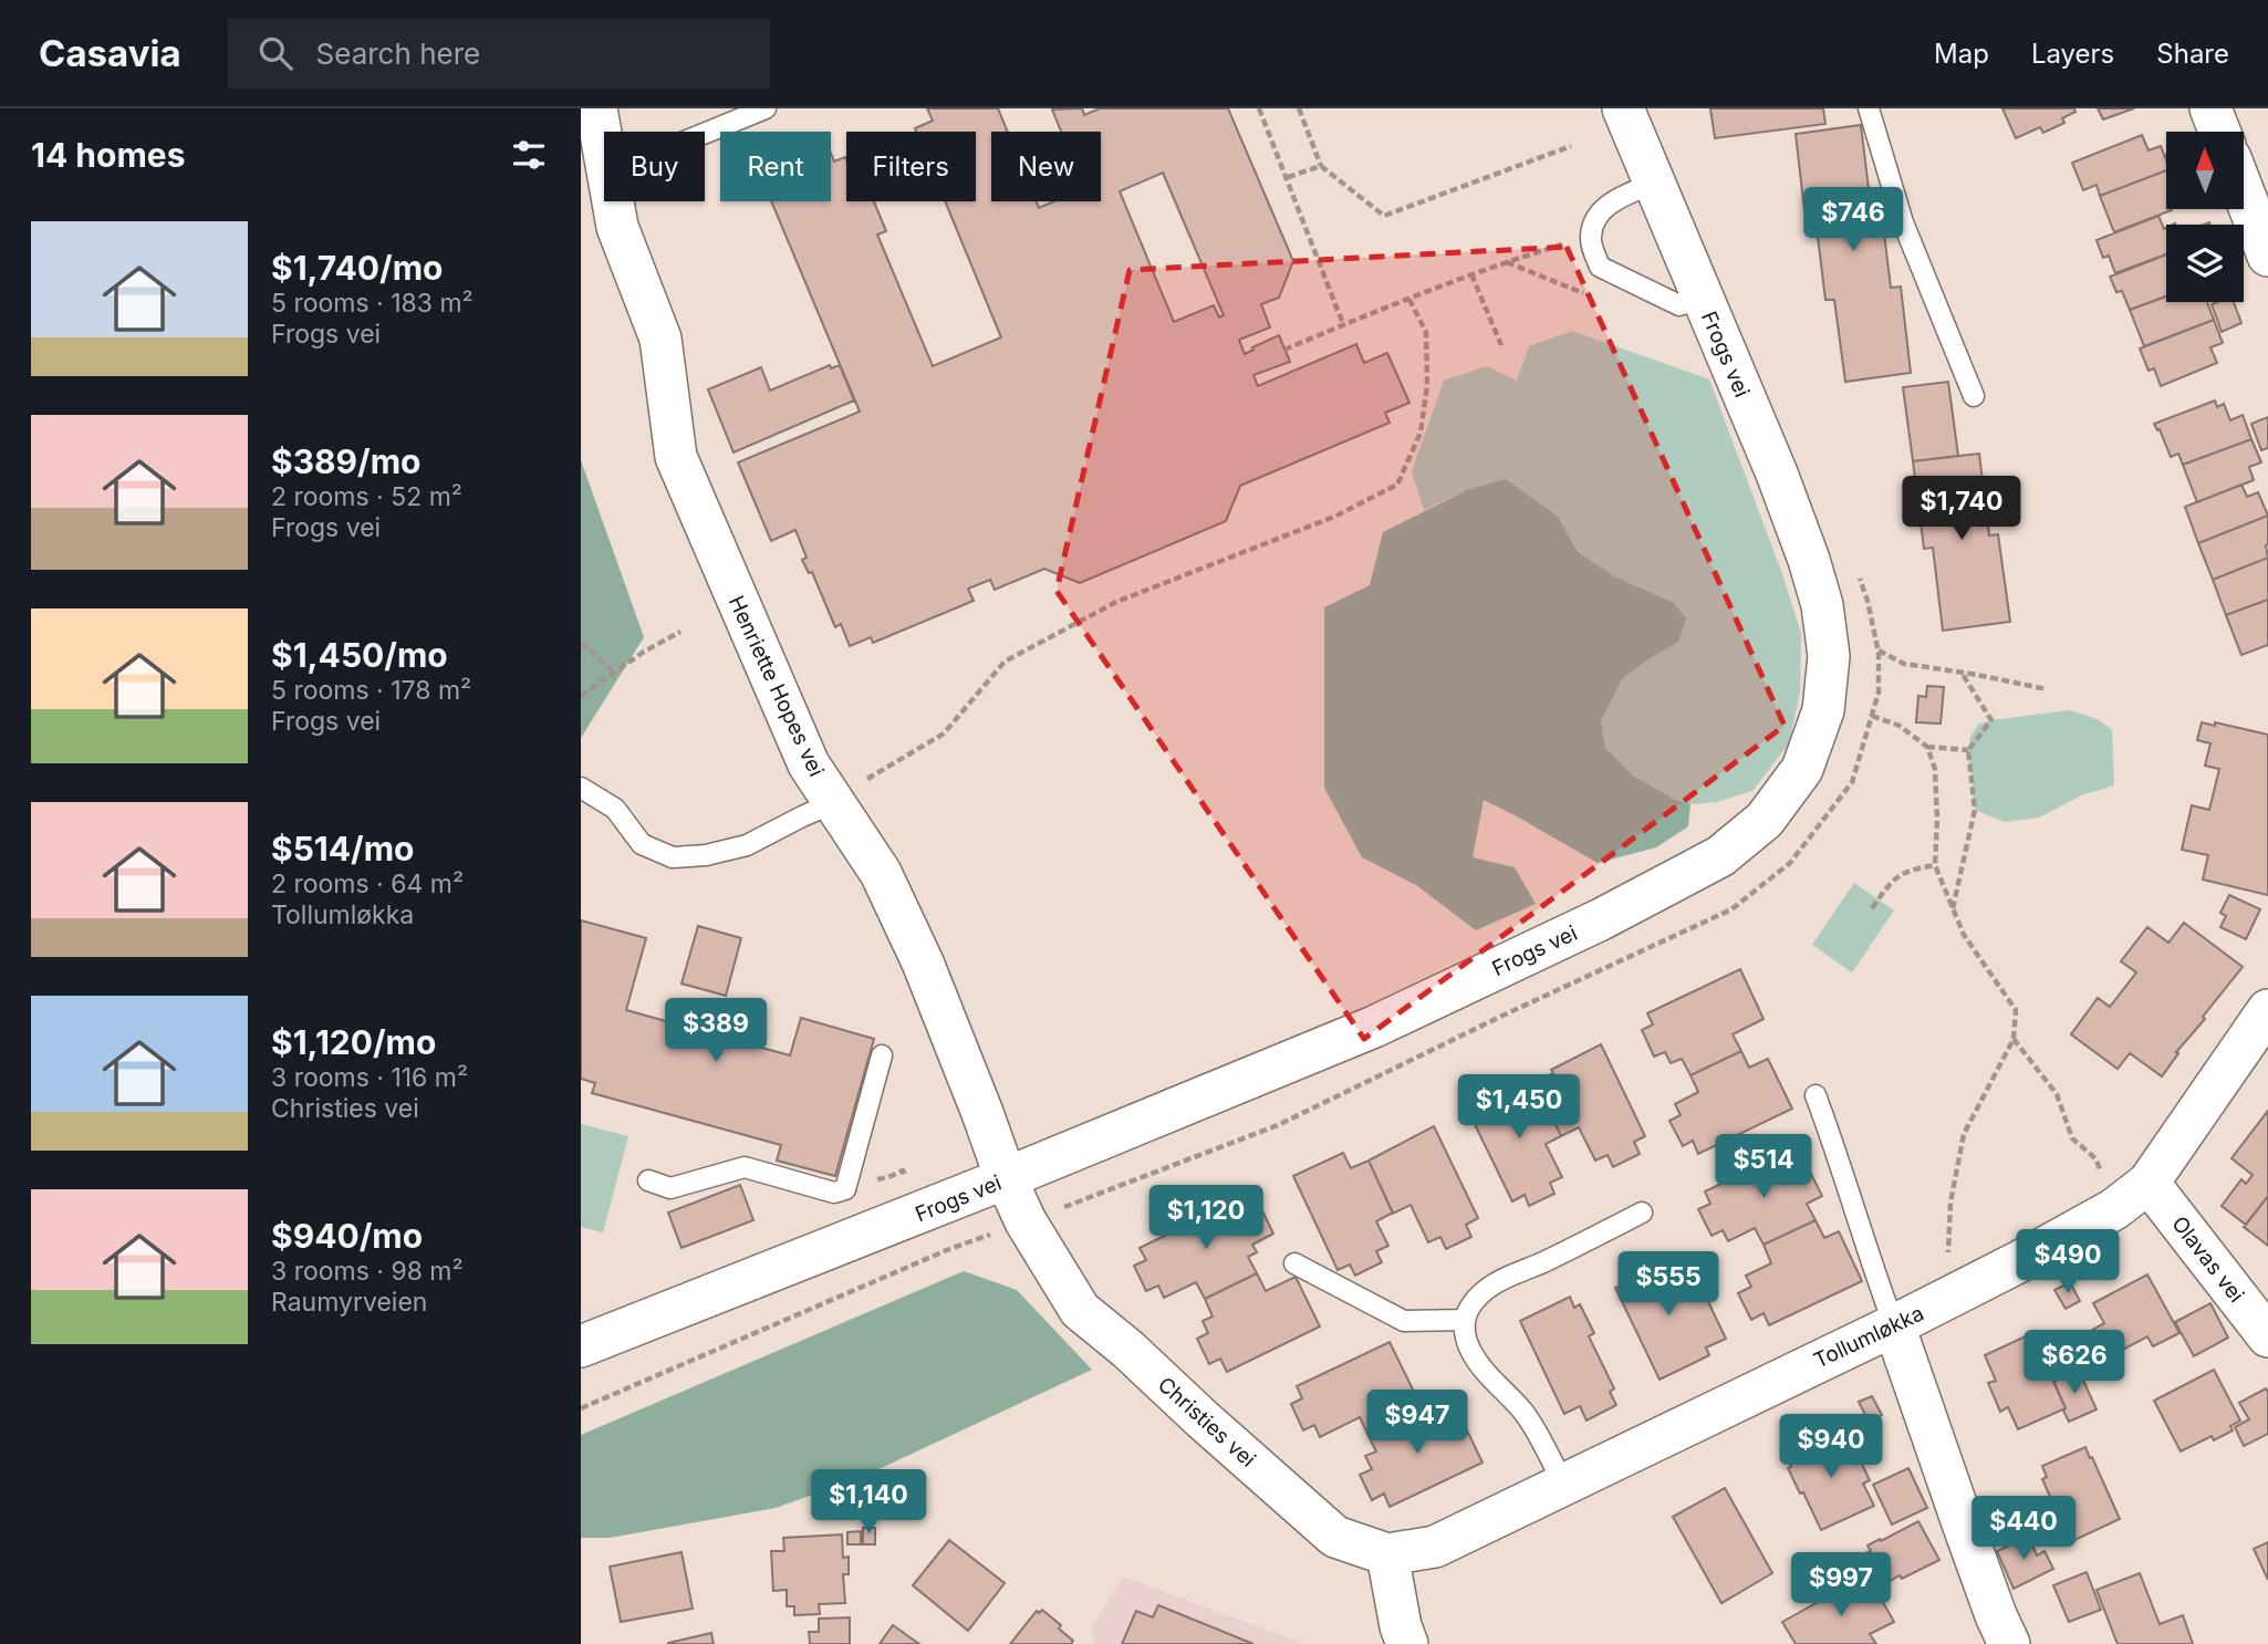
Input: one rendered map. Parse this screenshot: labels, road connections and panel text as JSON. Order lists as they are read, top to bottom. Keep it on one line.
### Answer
{"streets":{"street":["Frogs vei","Henriette Hopes vei","Olavas vei","Tollumløkka","Christies vei"]},"crossings":[["Frogs vei","Henriette Hopes vei"],["Frogs vei","Christies vei"],["Henriette Hopes vei","Christies vei"],["Olavas vei","Tollumløkka"],["Tollumløkka","Christies vei"]],"north":"top","page":{"header":"Casavia","search":"Search here","nav":["Map","Layers","Share"],"heading":"14 homes","chip":["Buy","Rent","Filters","New"],"price":["$746","$1,740","$389","$1,450","$514","$1,120","$490","$555","$626","$947","$940","$1,140","$440","$997"],"list":[{"name":"$1,740/mo","note":"5 rooms · 183 m² · Frogs vei"},{"name":"$389/mo","note":"2 rooms · 52 m² · Frogs vei"},{"name":"$1,450/mo","note":"5 rooms · 178 m² · Frogs vei"},{"name":"$514/mo","note":"2 rooms · 64 m² · Tollumløkka"},{"name":"$1,120/mo","note":"3 rooms · 116 m² · Christies vei"},{"name":"$940/mo","note":"3 rooms · 98 m² · Raumyrveien"}]}}
